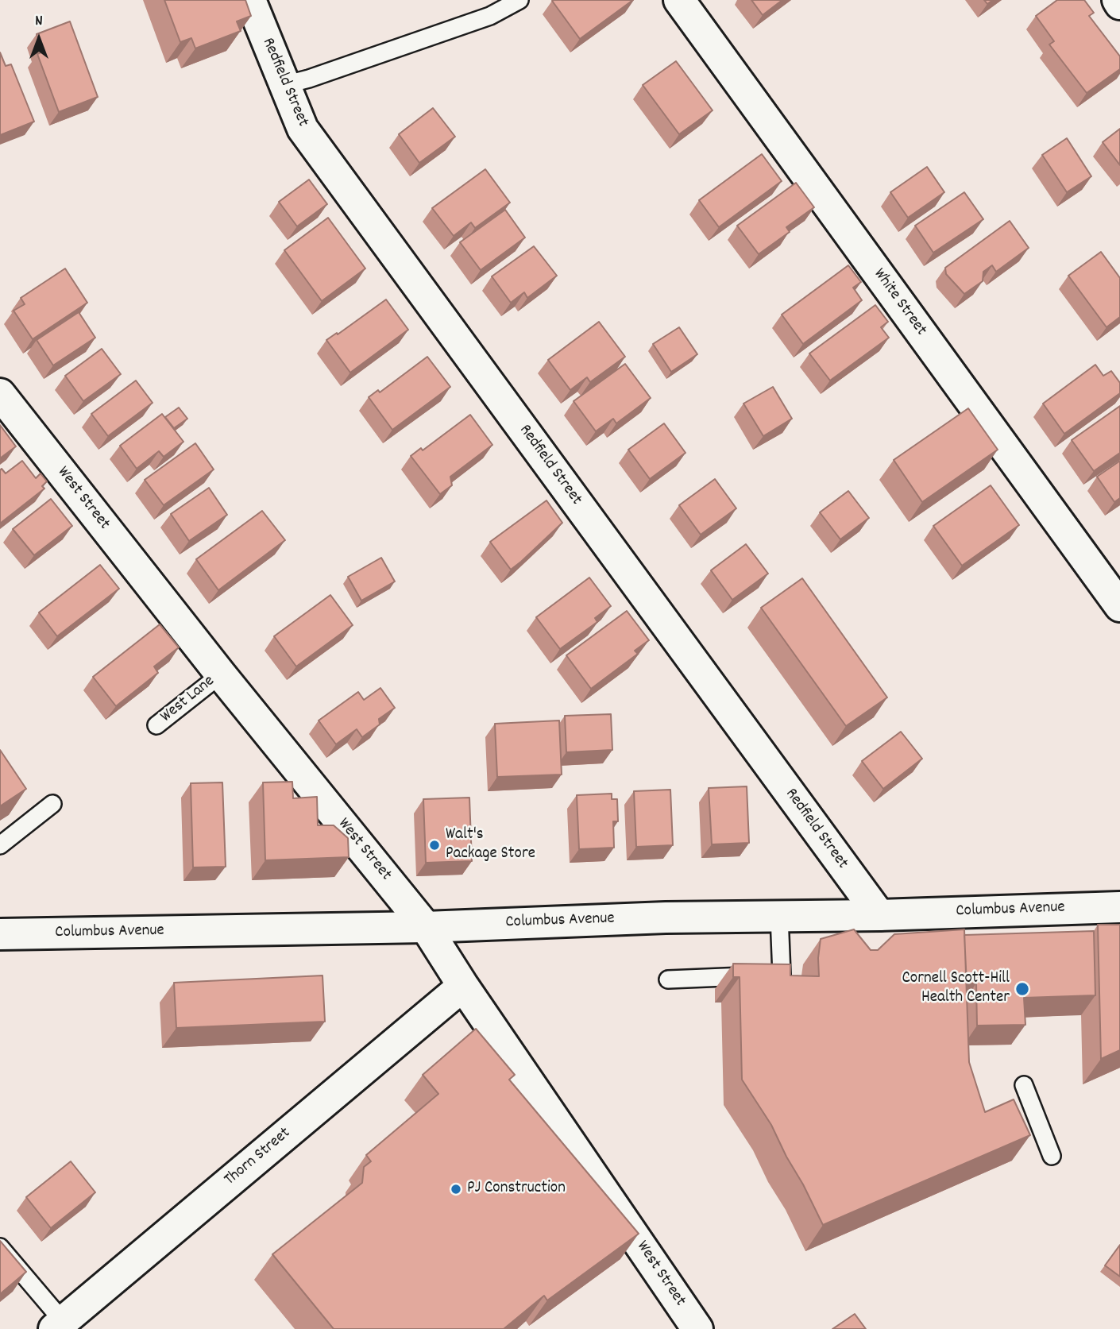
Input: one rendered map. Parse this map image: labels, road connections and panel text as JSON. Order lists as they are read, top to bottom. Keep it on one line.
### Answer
{"streets":{"street":["Redfield Street","White Street","West Street","Columbus Avenue","Thorn Street"],"lane":["West Lane"]},"crossings":[["Redfield Street","Columbus Avenue"],["West Street","West Lane"],["West Street","Columbus Avenue"],["West Street","Thorn Street"]],"places":["Walt's Package Store","Cornell Scott-Hill Health Center","PJ Construction"],"north":"top"}
